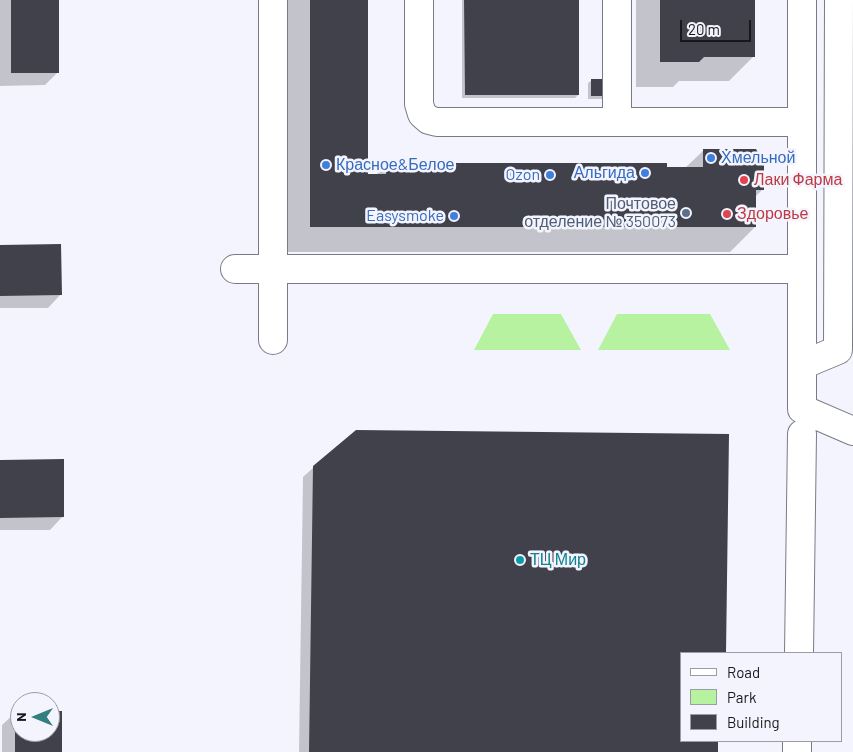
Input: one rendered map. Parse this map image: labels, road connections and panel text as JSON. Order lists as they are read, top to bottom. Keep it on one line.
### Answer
{"places":["Хмельной","Красное&Белое","Альгида","Ozon","Лаки Фарма","Почтовое отделение № 350073","Здоровье","Easysmoke","ТЦ Мир"],"legend":["Road","Park","Building"],"scale_bar":"20 m","north":"left"}
